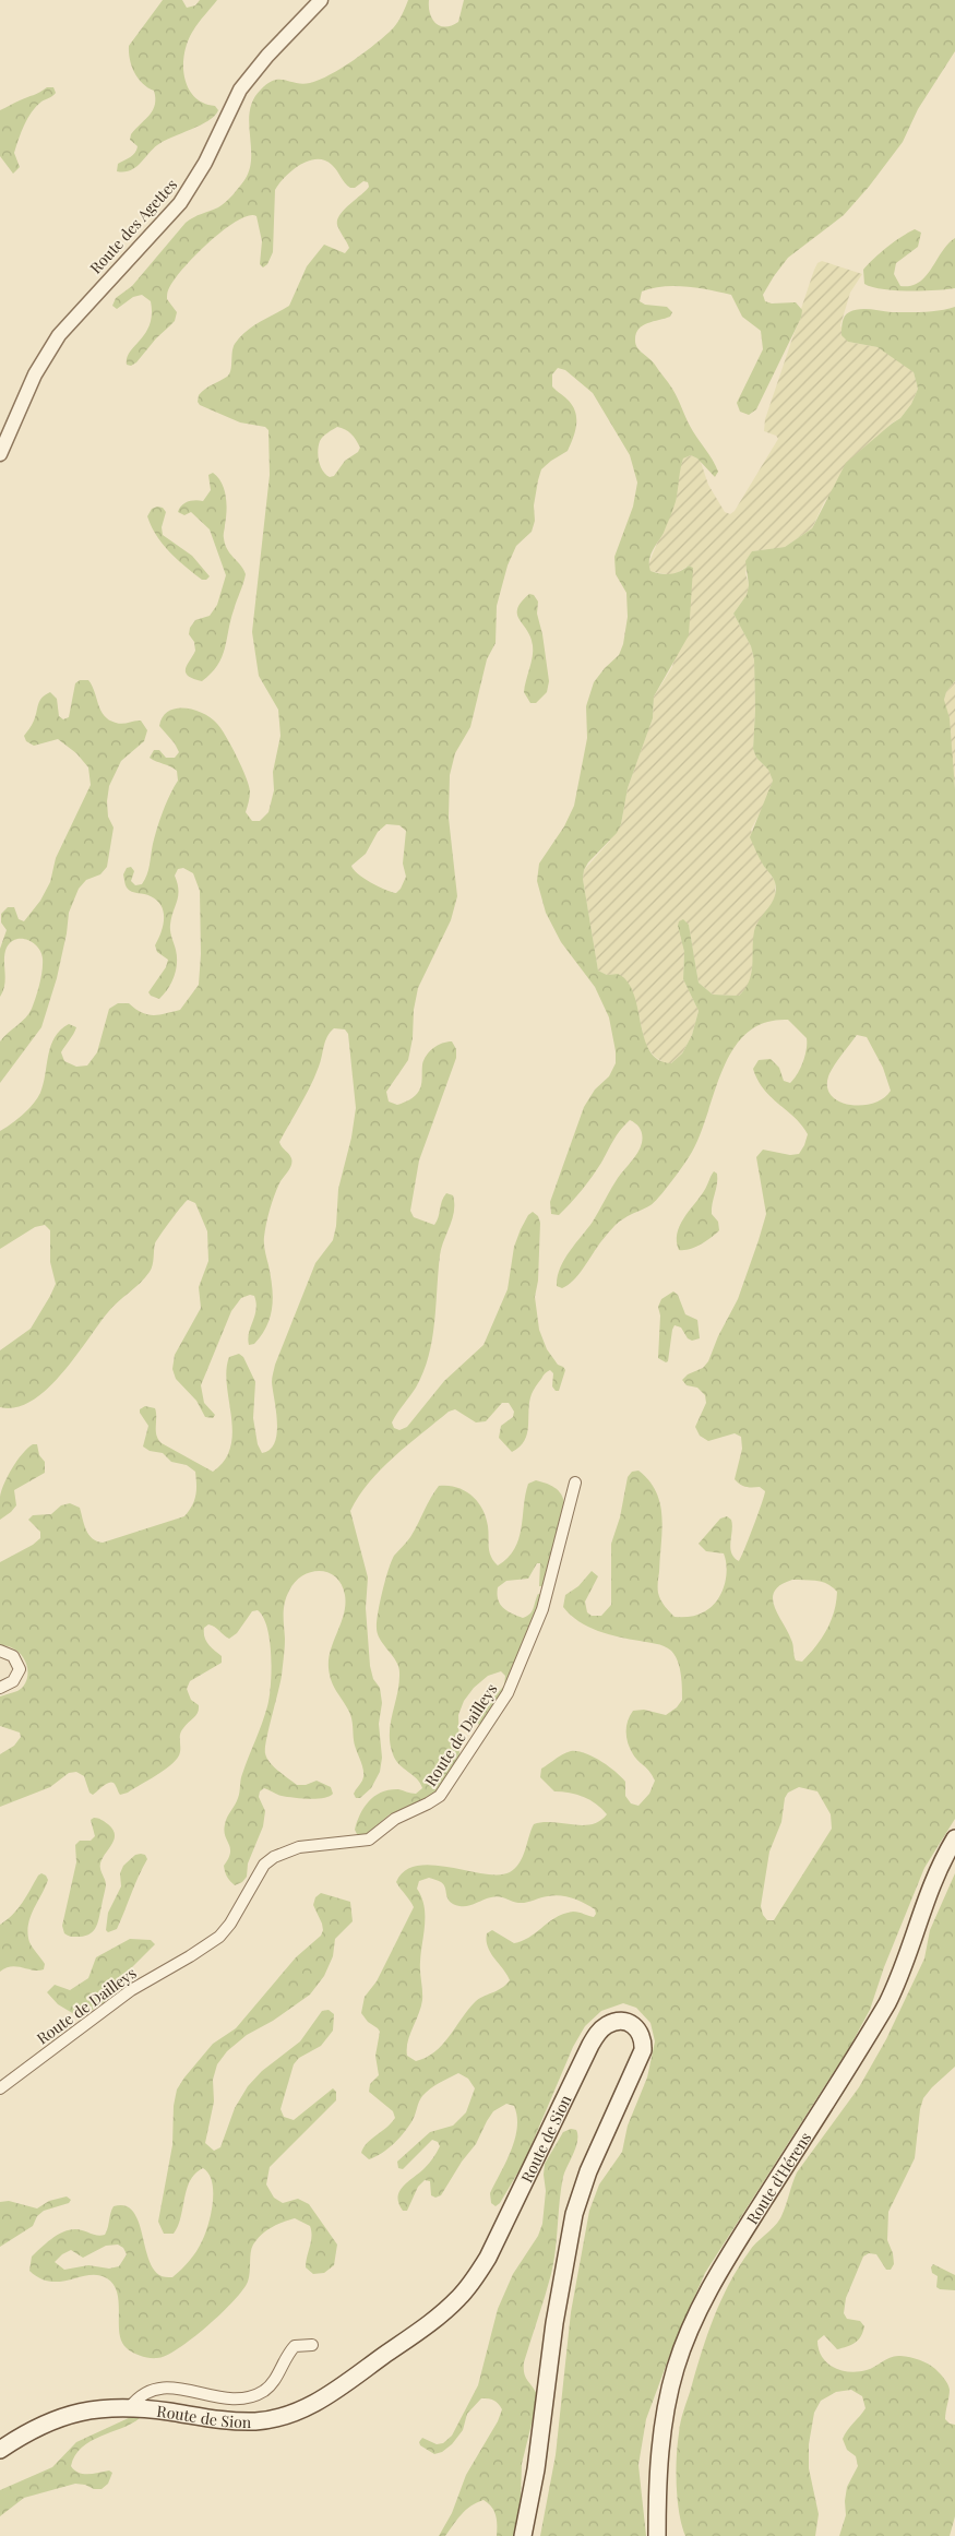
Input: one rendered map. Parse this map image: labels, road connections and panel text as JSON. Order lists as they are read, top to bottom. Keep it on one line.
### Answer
{"streets":{"main road":["Route de Sion","Route d'Hérens"],"street":["Route des Agettes","Route de Dailleys"]}}
